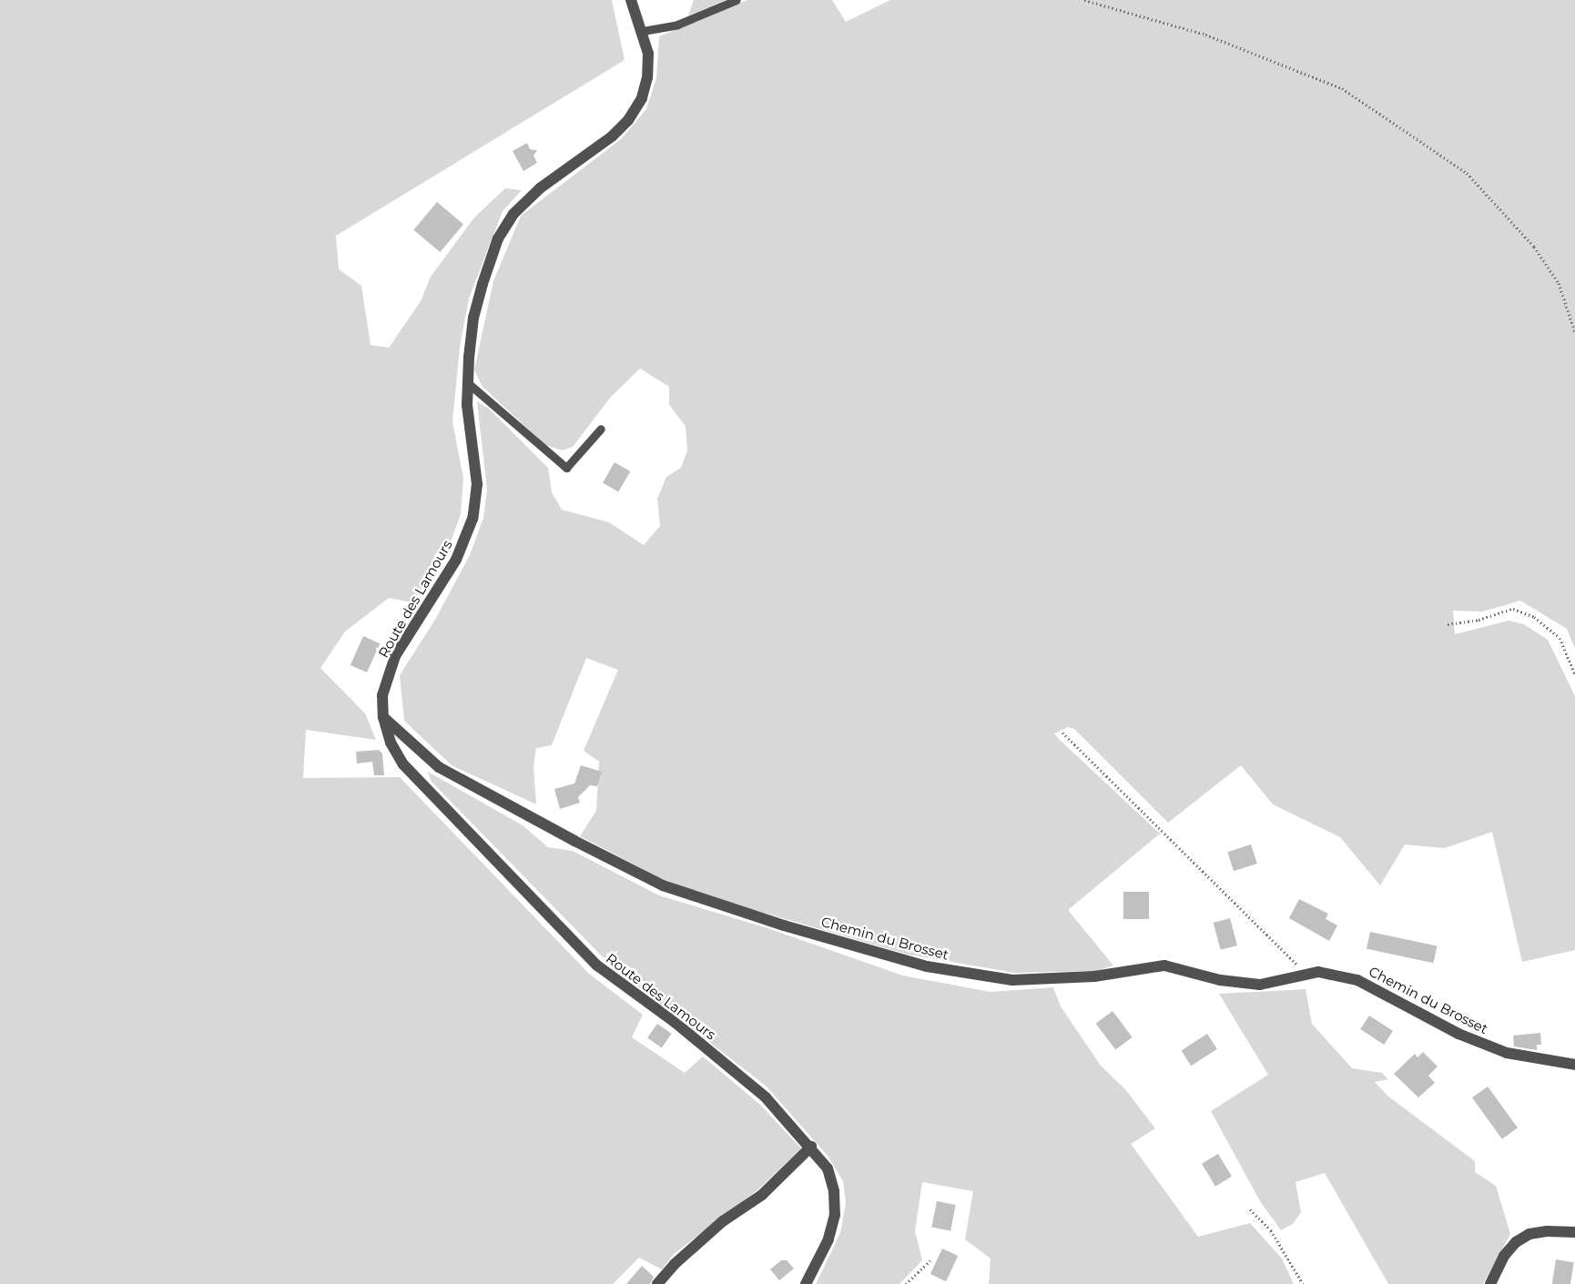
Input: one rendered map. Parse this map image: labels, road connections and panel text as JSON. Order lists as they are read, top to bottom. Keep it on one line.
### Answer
{"streets":{"street":["Route des Lamours","Chemin du Brosset"]},"crossings":[["Route des Lamours","Chemin du Brosset"]]}
